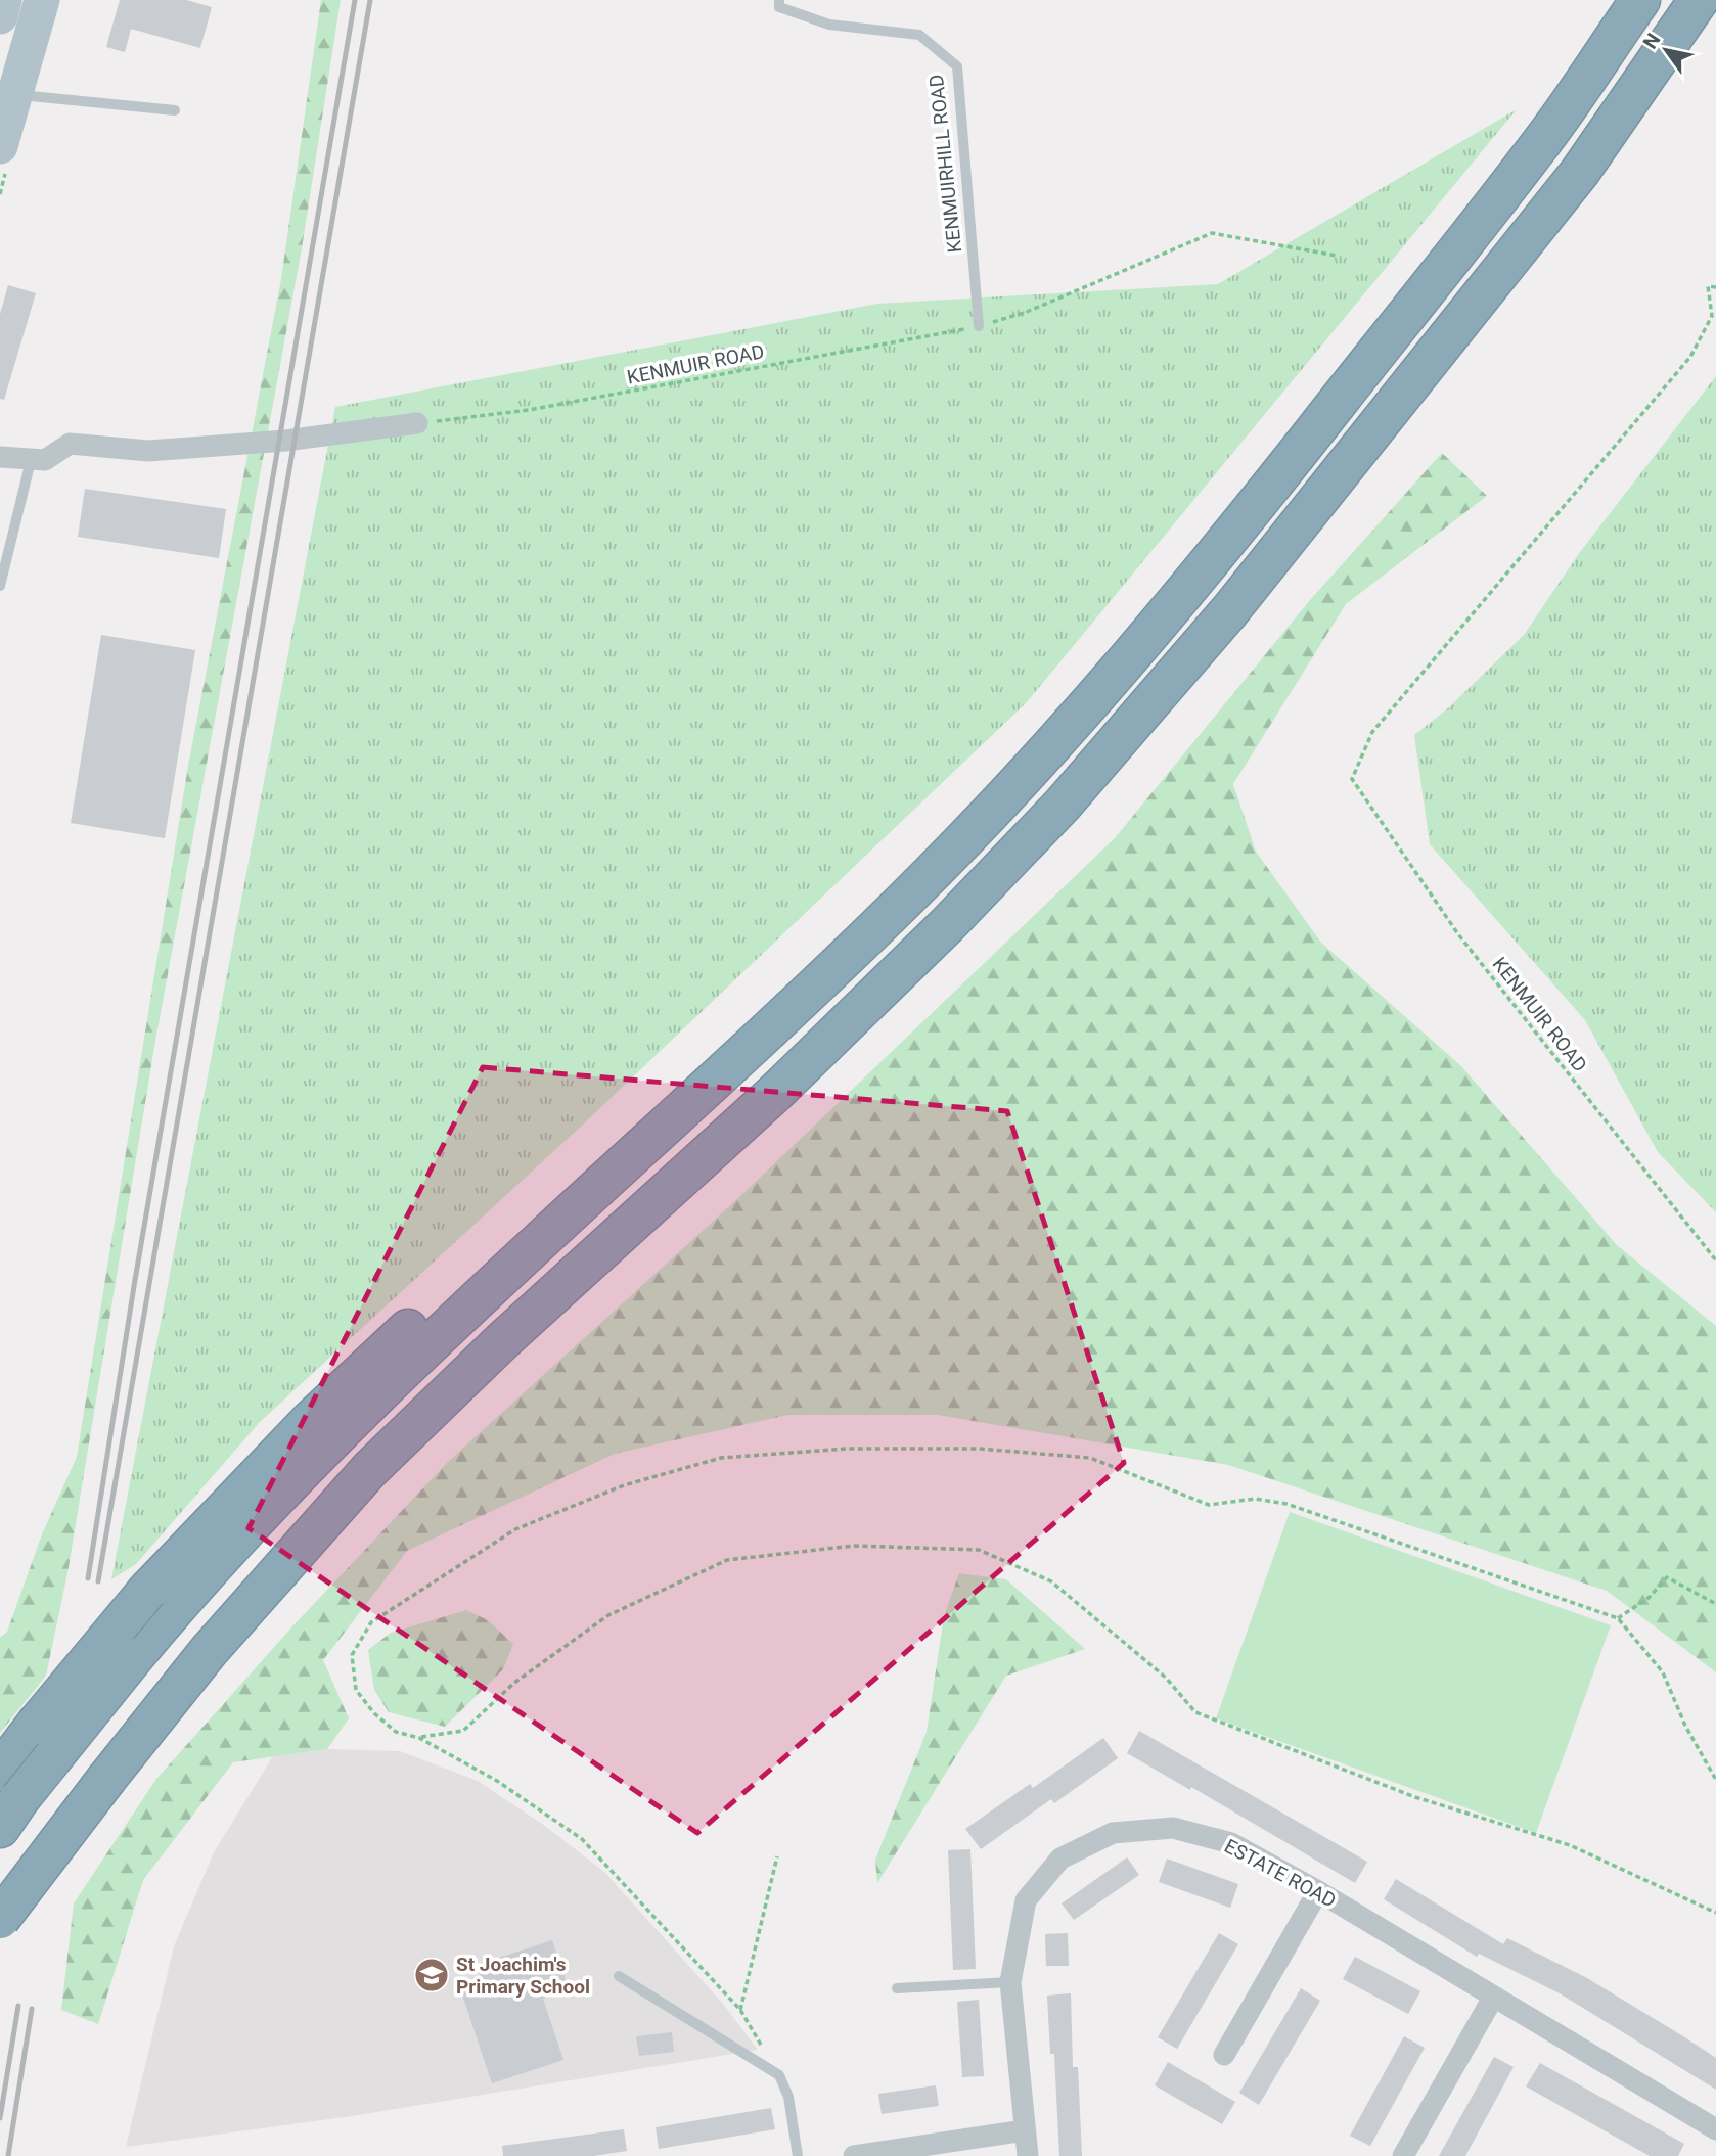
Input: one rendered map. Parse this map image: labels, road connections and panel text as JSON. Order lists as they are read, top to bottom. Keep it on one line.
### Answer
{"streets":{"street":["ESTATE ROAD"],"lane":["KENMUIRHILL ROAD"],"path":["KENMUIR ROAD"]},"crossings":[["KENMUIRHILL ROAD","KENMUIR ROAD"]],"places":{"school or university":["St Joachim's Primary School"]},"north":"top left"}
